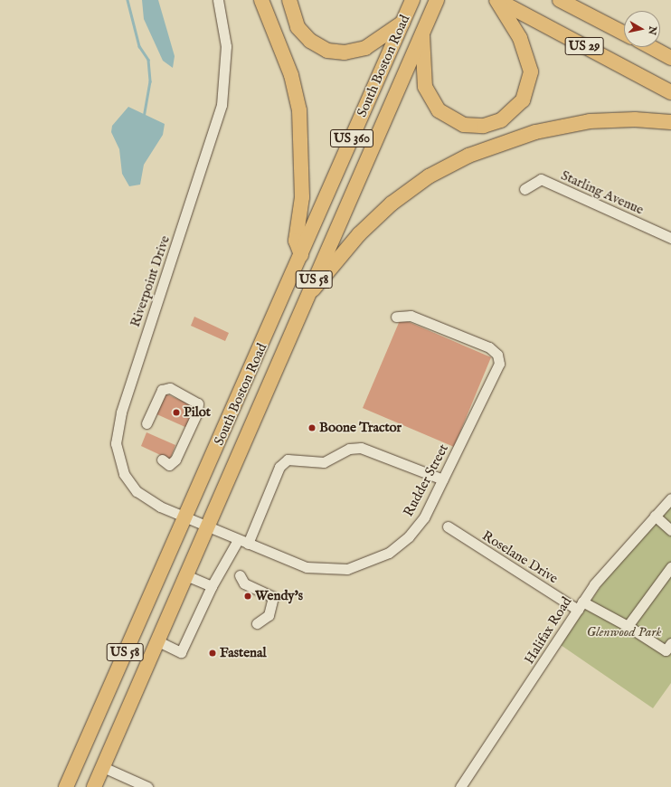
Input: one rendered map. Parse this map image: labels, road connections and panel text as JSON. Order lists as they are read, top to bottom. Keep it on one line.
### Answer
{"streets":{"highway":["US 29","South Boston Road","US 360","US 58"],"street":["Starling Avenue","Riverpoint Drive","Rudder Street","Roselane Drive","Halifax Road"]},"crossings":[["South Boston Road","US 58"],["South Boston Road","Riverpoint Drive"],["South Boston Road","Rudder Street"],["Riverpoint Drive","Rudder Street"],["Roselane Drive","Halifax Road"]],"parks":["Glenwood Park"],"places":["Pilot","Boone Tractor","Wendy's","Fastenal"],"north":"right"}
